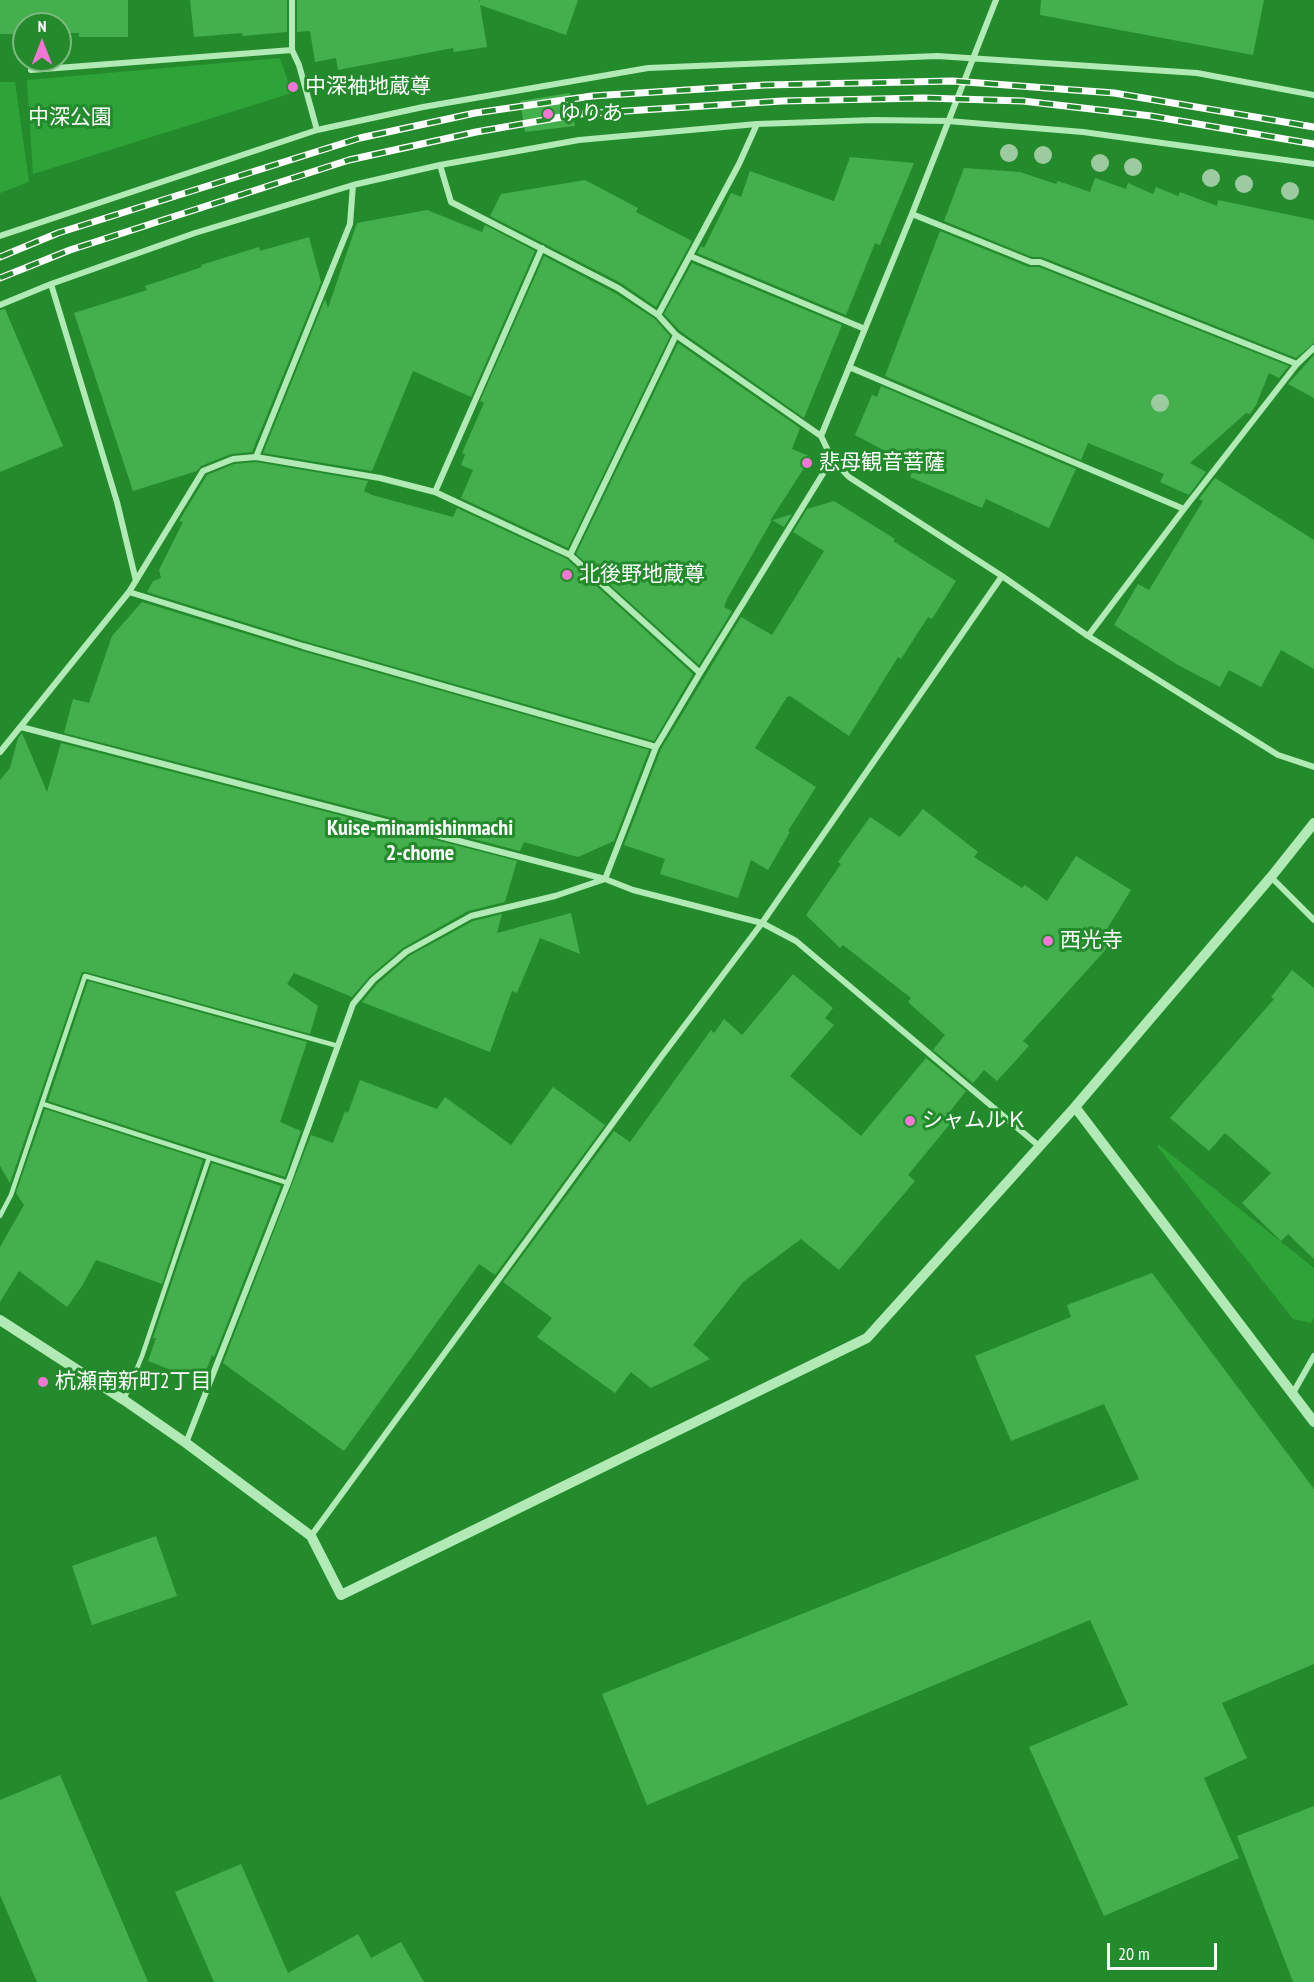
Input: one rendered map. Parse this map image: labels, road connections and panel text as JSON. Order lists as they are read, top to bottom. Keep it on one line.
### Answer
{"districts":["Kuise-minamishinmachi 2-chome"],"parks":["中深公園"],"places":["中深袖地蔵尊","ゆりあ","悲母観音菩薩","北後野地蔵尊","西光寺","シャムルＫ","杭瀬南新町2丁目"],"scale_bar":"20 m","north":"top"}
